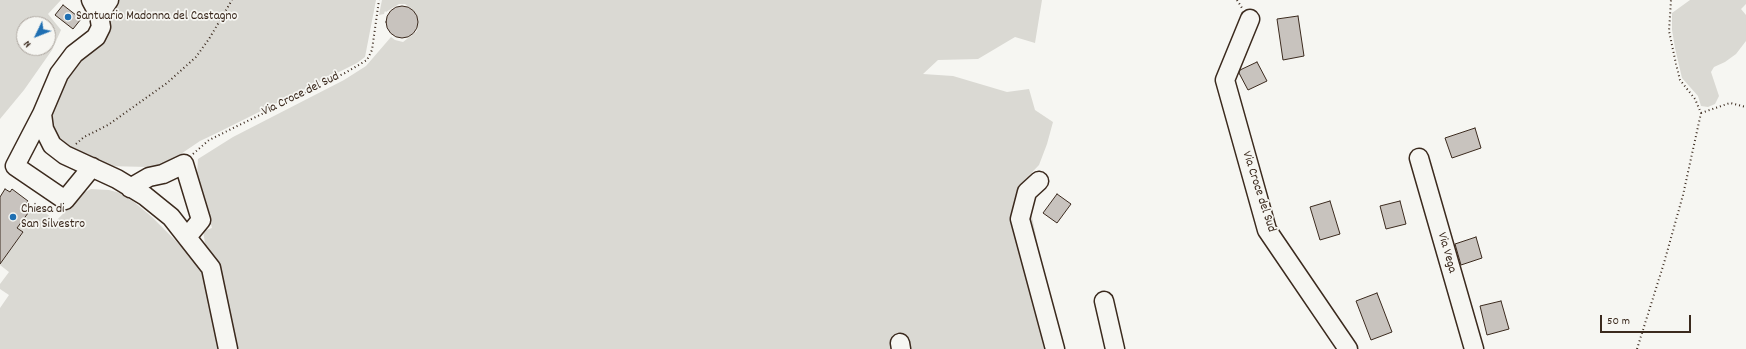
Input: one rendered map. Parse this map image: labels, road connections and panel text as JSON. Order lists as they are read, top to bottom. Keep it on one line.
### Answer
{"streets":{"street":["Via Croce del Sud","Via Vega"]},"places":["Santuario Madonna del Castagno","Chiesa di San Silvestro"],"scale_bar":"50 m","north":"bottom left"}
